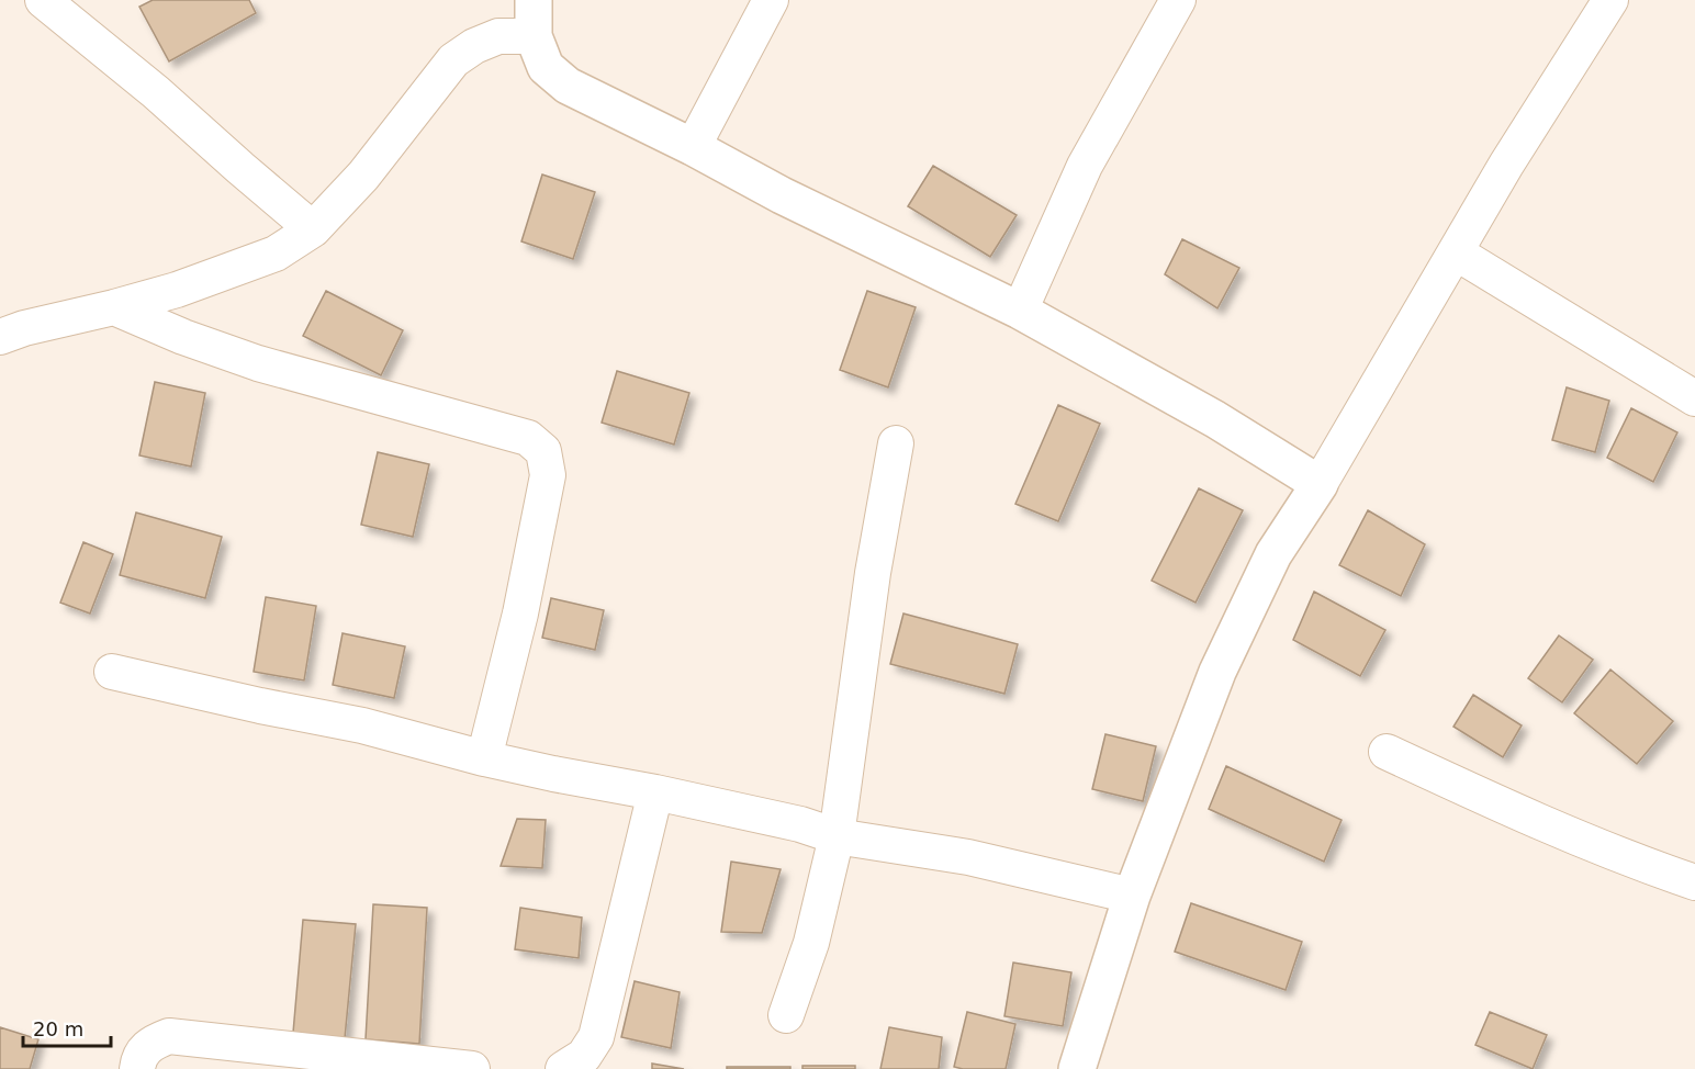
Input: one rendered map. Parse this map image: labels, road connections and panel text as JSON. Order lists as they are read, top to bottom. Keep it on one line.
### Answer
{"scale_bar":"20 m"}
